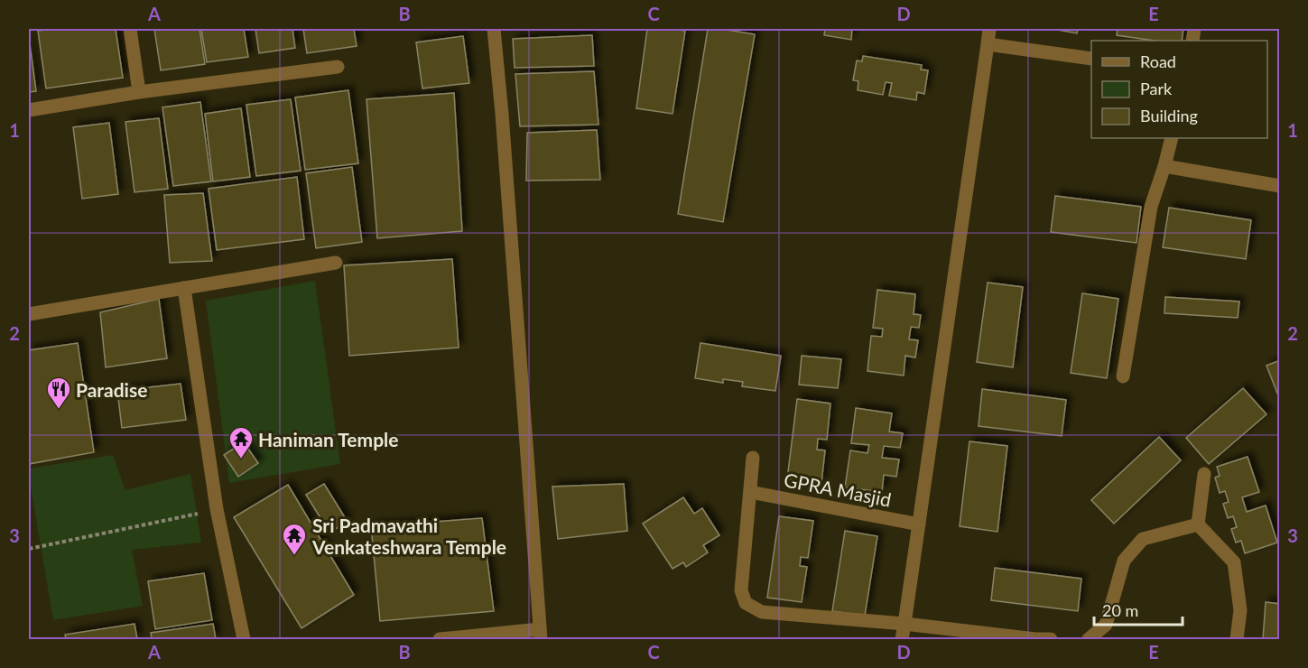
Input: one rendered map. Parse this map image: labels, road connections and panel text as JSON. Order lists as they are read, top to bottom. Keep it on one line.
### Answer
{"streets":{"street":["GPRA Masjid"]},"places":{"restaurant":["Paradise"],"temple":["Haniman Temple","Sri Padmavathi Venkateshwara Temple"]},"legend":["Road","Park","Building"],"scale_bar":"20 m","grid":{"columns":["A","B","C","D","E"],"rows":["1","2","3"]}}
